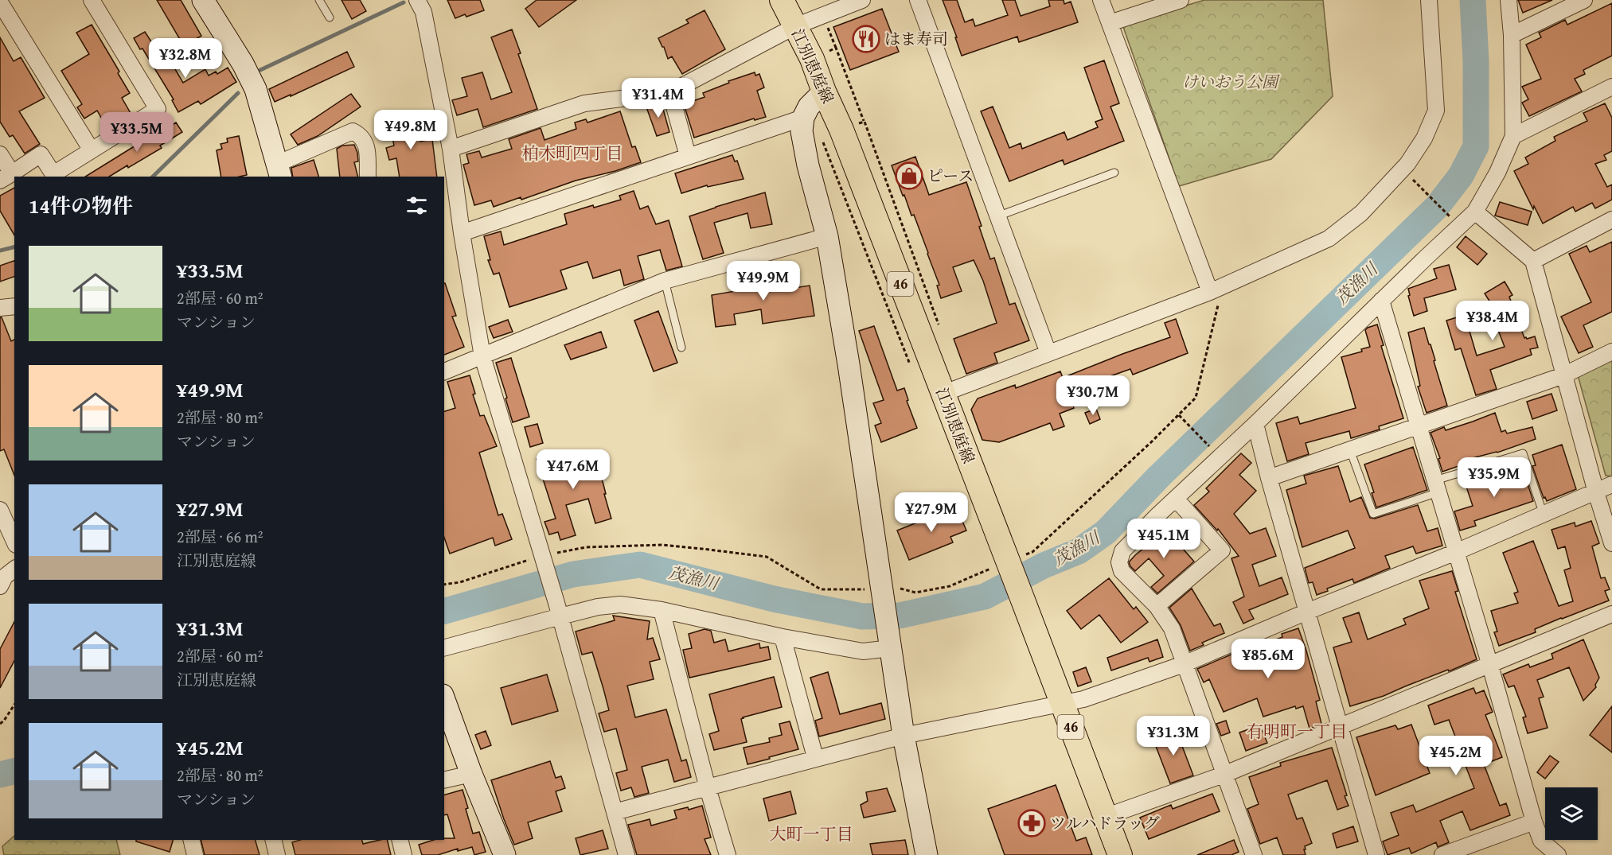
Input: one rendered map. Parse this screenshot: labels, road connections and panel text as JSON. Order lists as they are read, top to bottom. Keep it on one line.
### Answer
{"streets":{"main road":["江別恵庭線","46"]},"districts":["柏木町四丁目","有明町一丁目","大町一丁目"],"water":["茂漁川"],"parks":["けいおう公園"],"places":{"restaurant":["はま寿司"],"shop":["ピース"],"pharmacy":["ツルハドラッグ"]},"page":{"price":["¥32.8M","¥31.4M","¥49.8M","¥33.5M","¥49.9M","¥38.4M","¥30.7M","¥47.6M","¥35.9M","¥27.9M","¥45.1M","¥85.6M","¥31.3M","¥45.2M"],"heading":"14件の物件","list":[{"name":"¥33.5M","note":"2部屋 · 60 m² · マンション"},{"name":"¥49.9M","note":"2部屋 · 80 m² · マンション"},{"name":"¥27.9M","note":"2部屋 · 66 m² · 江別恵庭線"},{"name":"¥31.3M","note":"2部屋 · 60 m² · 江別恵庭線"},{"name":"¥45.2M","note":"2部屋 · 80 m² · マンション"}]}}
